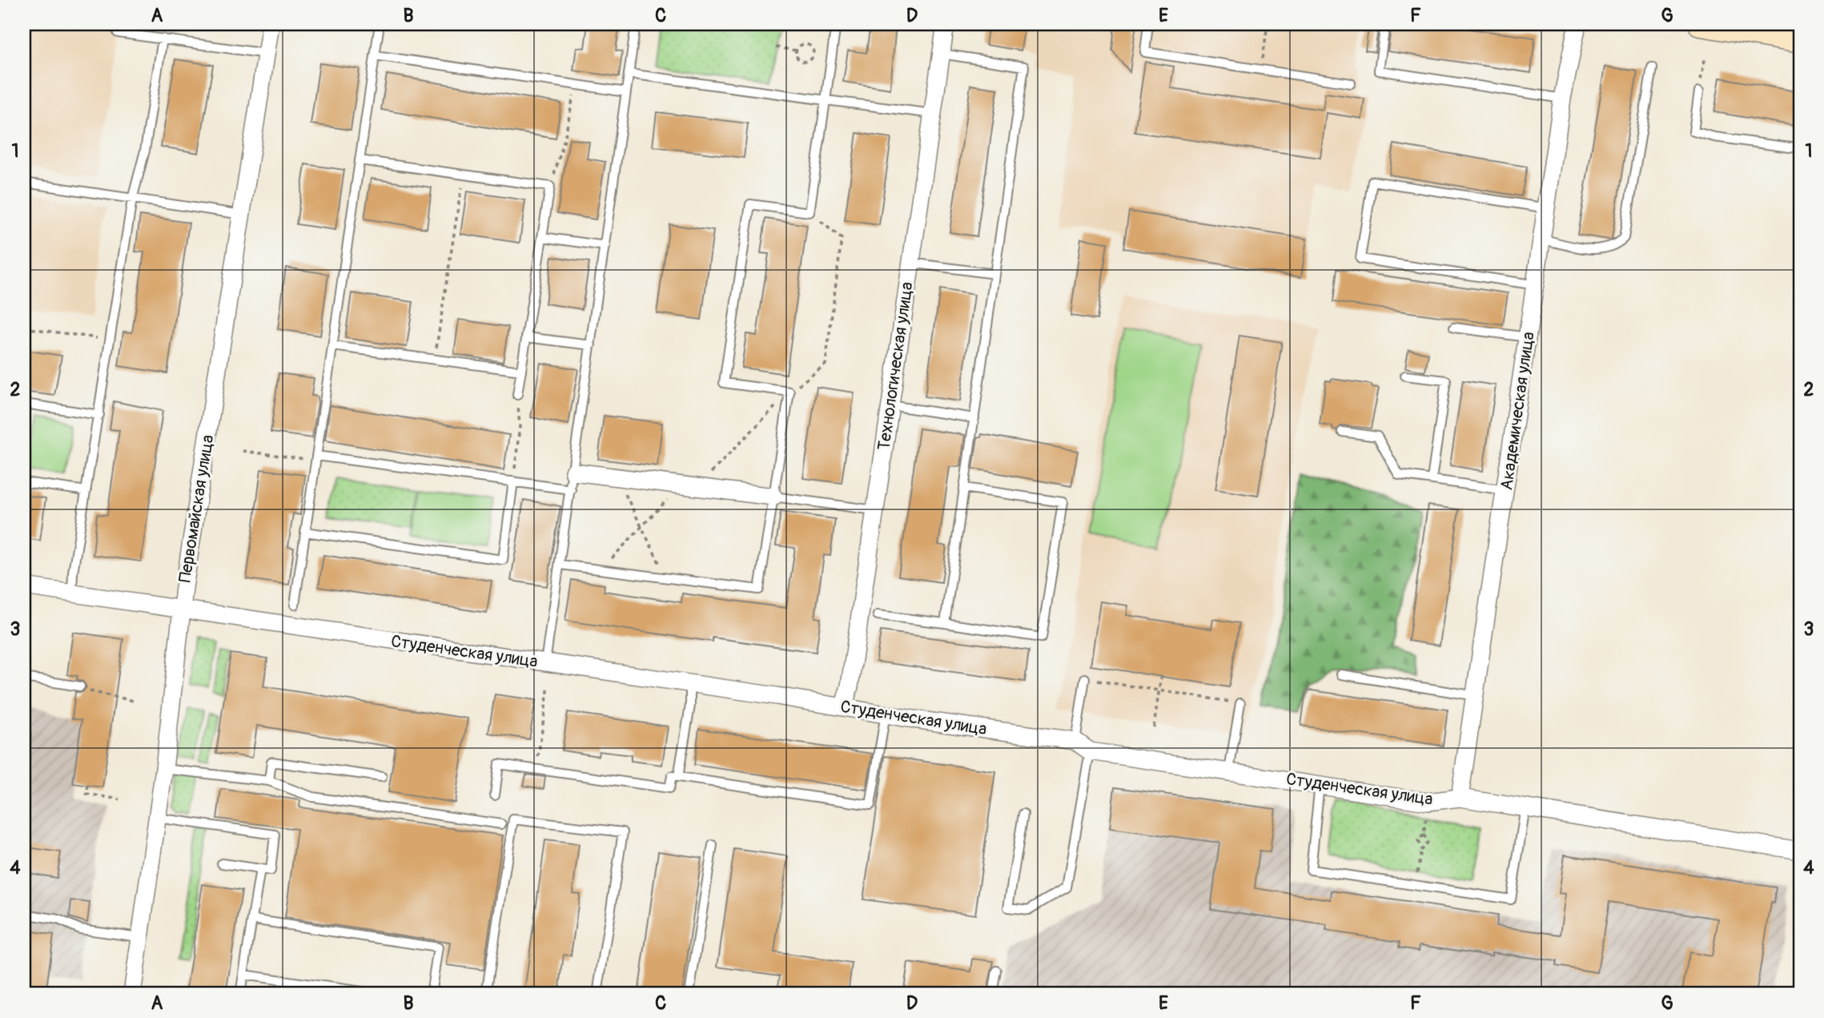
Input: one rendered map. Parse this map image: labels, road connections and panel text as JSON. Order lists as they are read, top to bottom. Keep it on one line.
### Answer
{"streets":{"street":["Технологическая улица","Академическая улица","Первомайская улица","Студенческая улица"]},"crossings":[["Технологическая улица","Студенческая улица"],["Академическая улица","Студенческая улица"],["Первомайская улица","Студенческая улица"]],"grid":{"columns":["A","B","C","D","E","F","G"],"rows":["1","2","3","4"]}}
